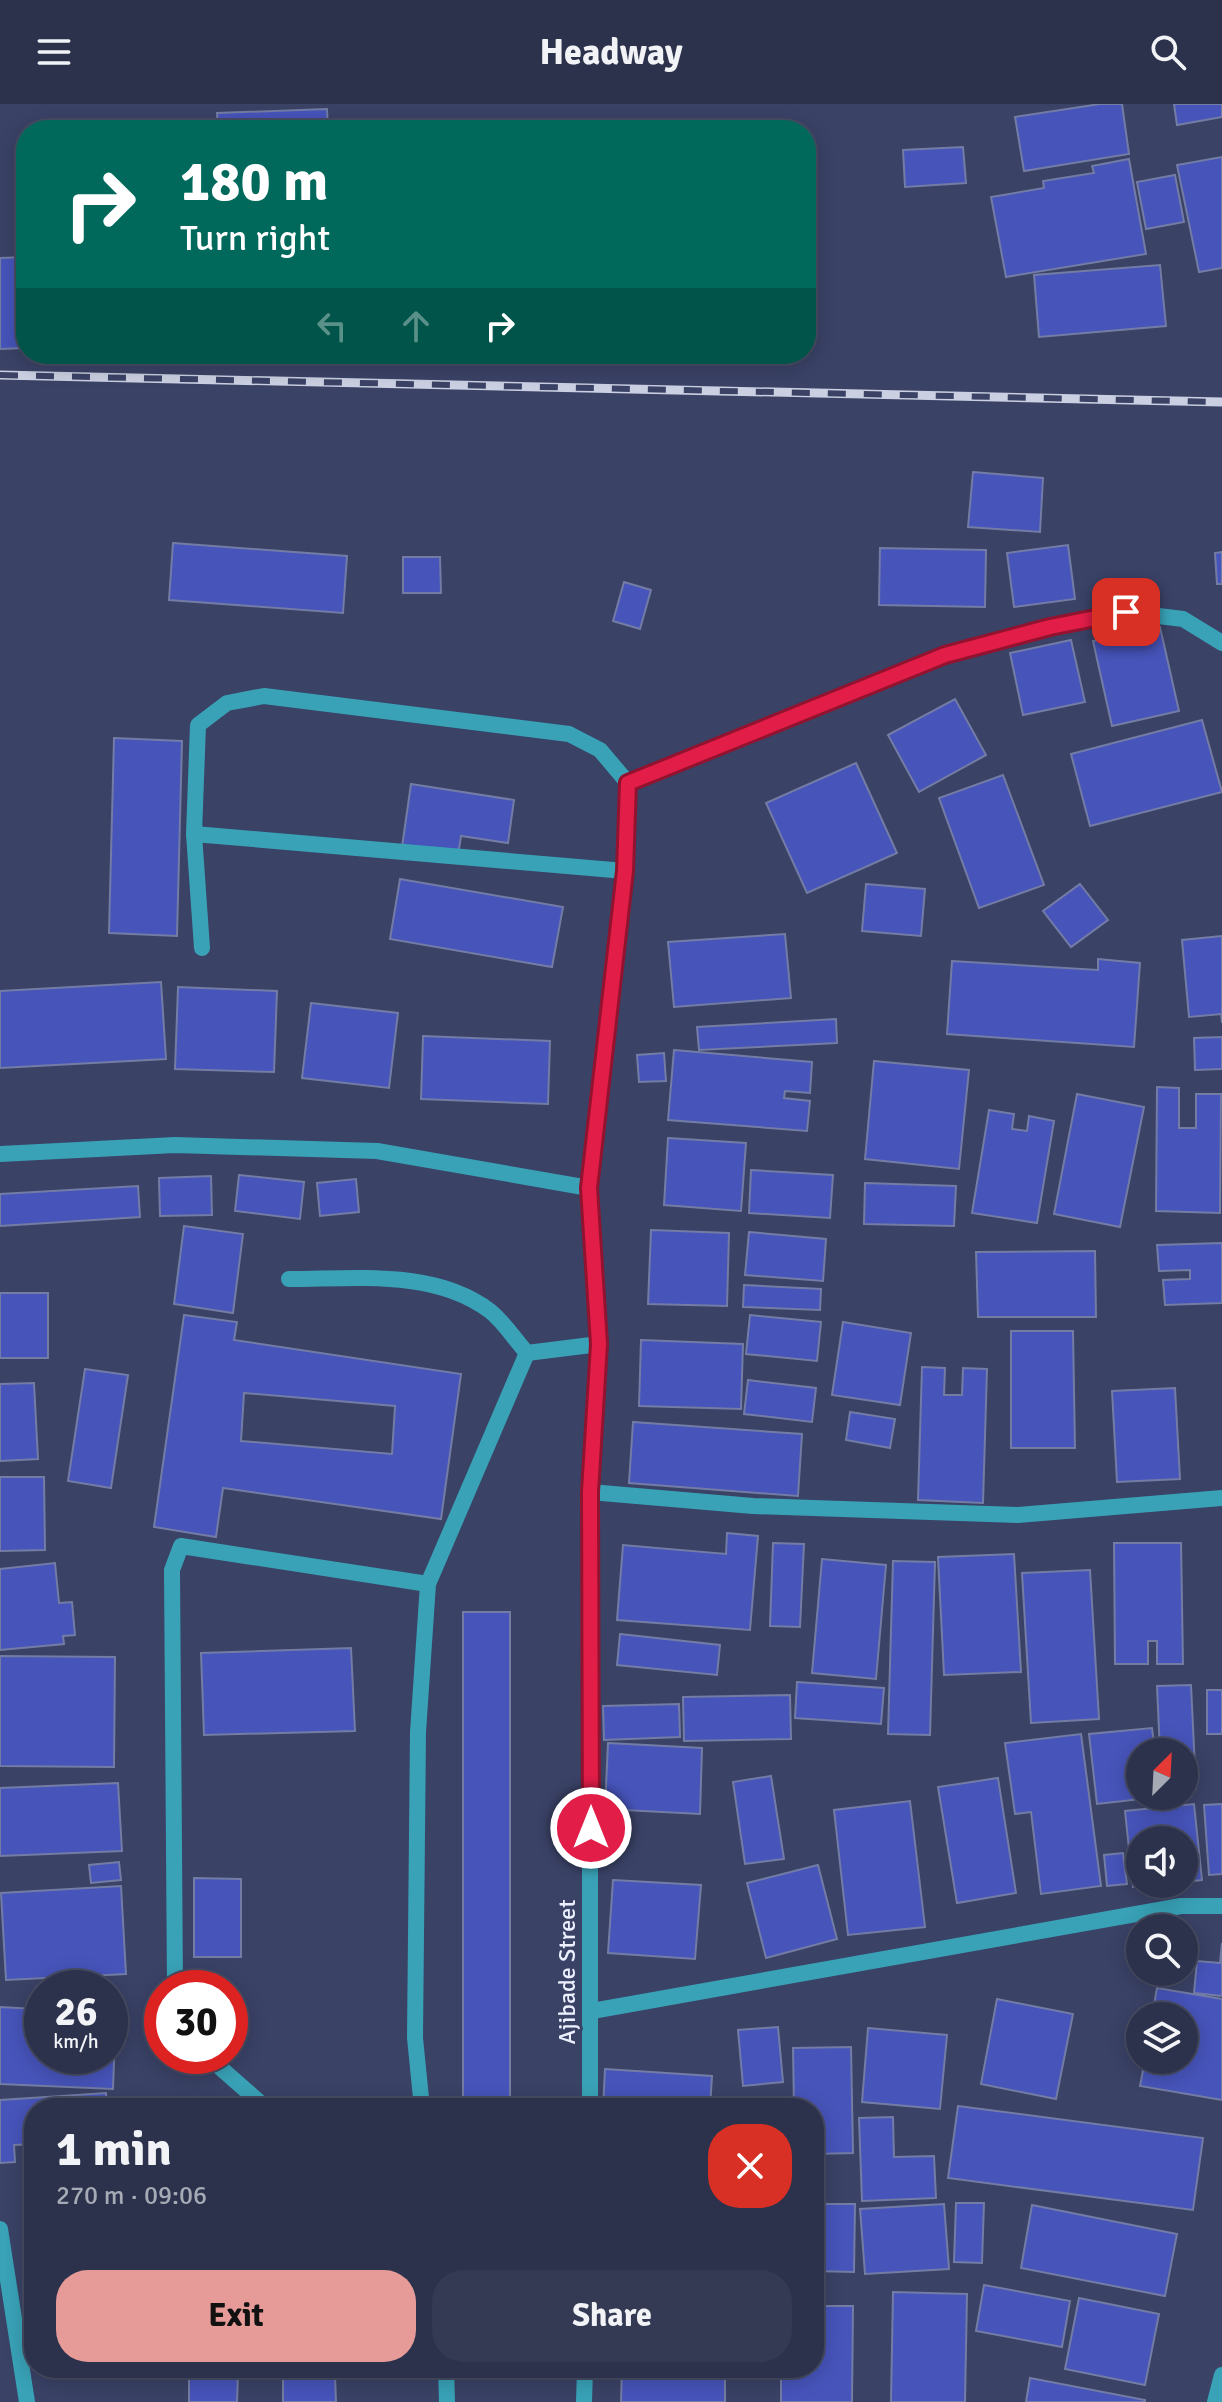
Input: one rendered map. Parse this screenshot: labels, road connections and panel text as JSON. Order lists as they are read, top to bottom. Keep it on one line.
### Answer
{"streets":{"street":["Ajibade Street"]},"north":"top right","page":{"header":"Headway","turn":["180 m","Turn right"],"speed":"26 km/h","limit":"30","heading":["1 min","270 m · 09:06"],"buttons":["Exit","Share"]}}
